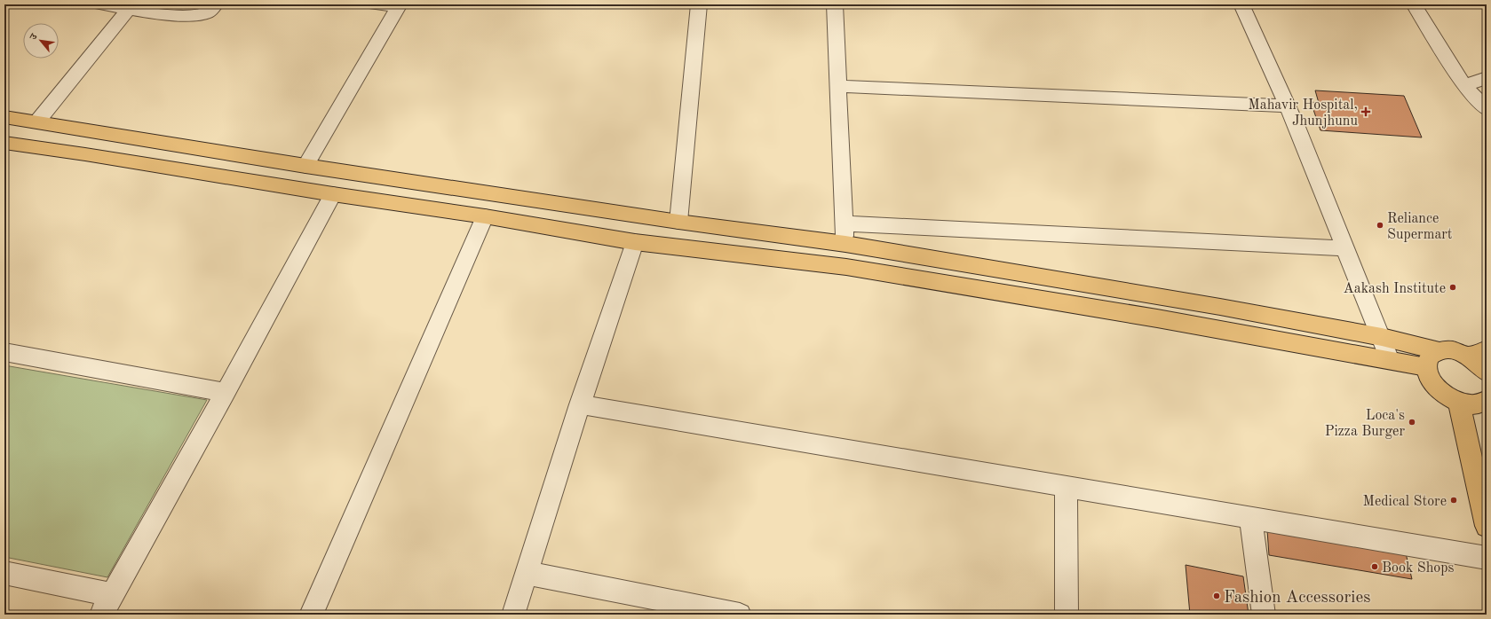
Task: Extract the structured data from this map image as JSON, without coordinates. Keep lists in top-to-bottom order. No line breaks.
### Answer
{"places":{"health":["Mahavir Hospital, Jhunjhunu"],"other":["Reliance Supermart","Aakash Institute","Loca's Pizza Burger","Medical Store","Book Shops","Fashion Accessories"]},"north":"top left"}
